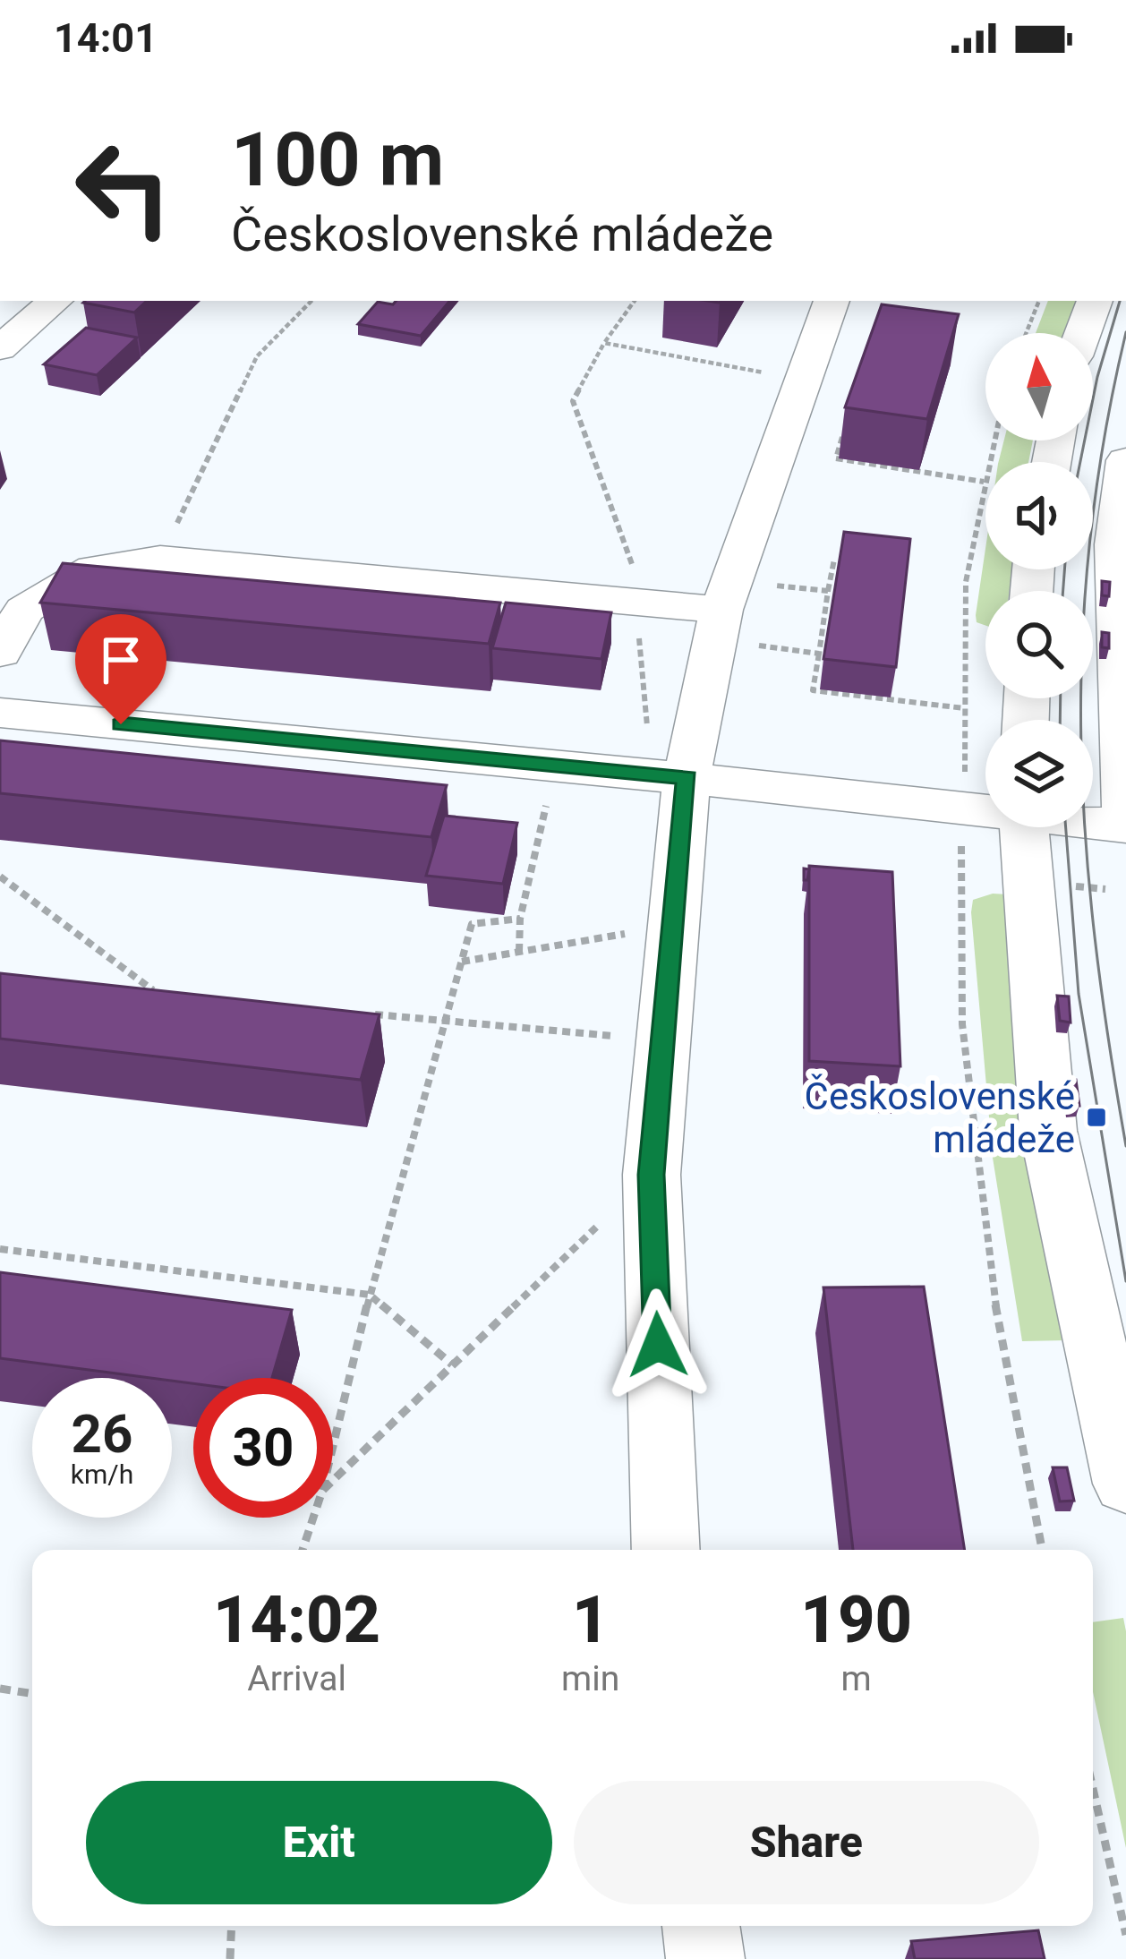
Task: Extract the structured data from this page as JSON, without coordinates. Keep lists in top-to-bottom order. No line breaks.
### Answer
{"places":{"transit":["Československé mládeže"]},"north":"top","page":{"status":"14:01","turn":["100 m","Československé mládeže"],"speed":"26 km/h","limit":"30","eta":["14:02","Arrival","1","min","190","m"],"buttons":["Exit","Share"]}}
